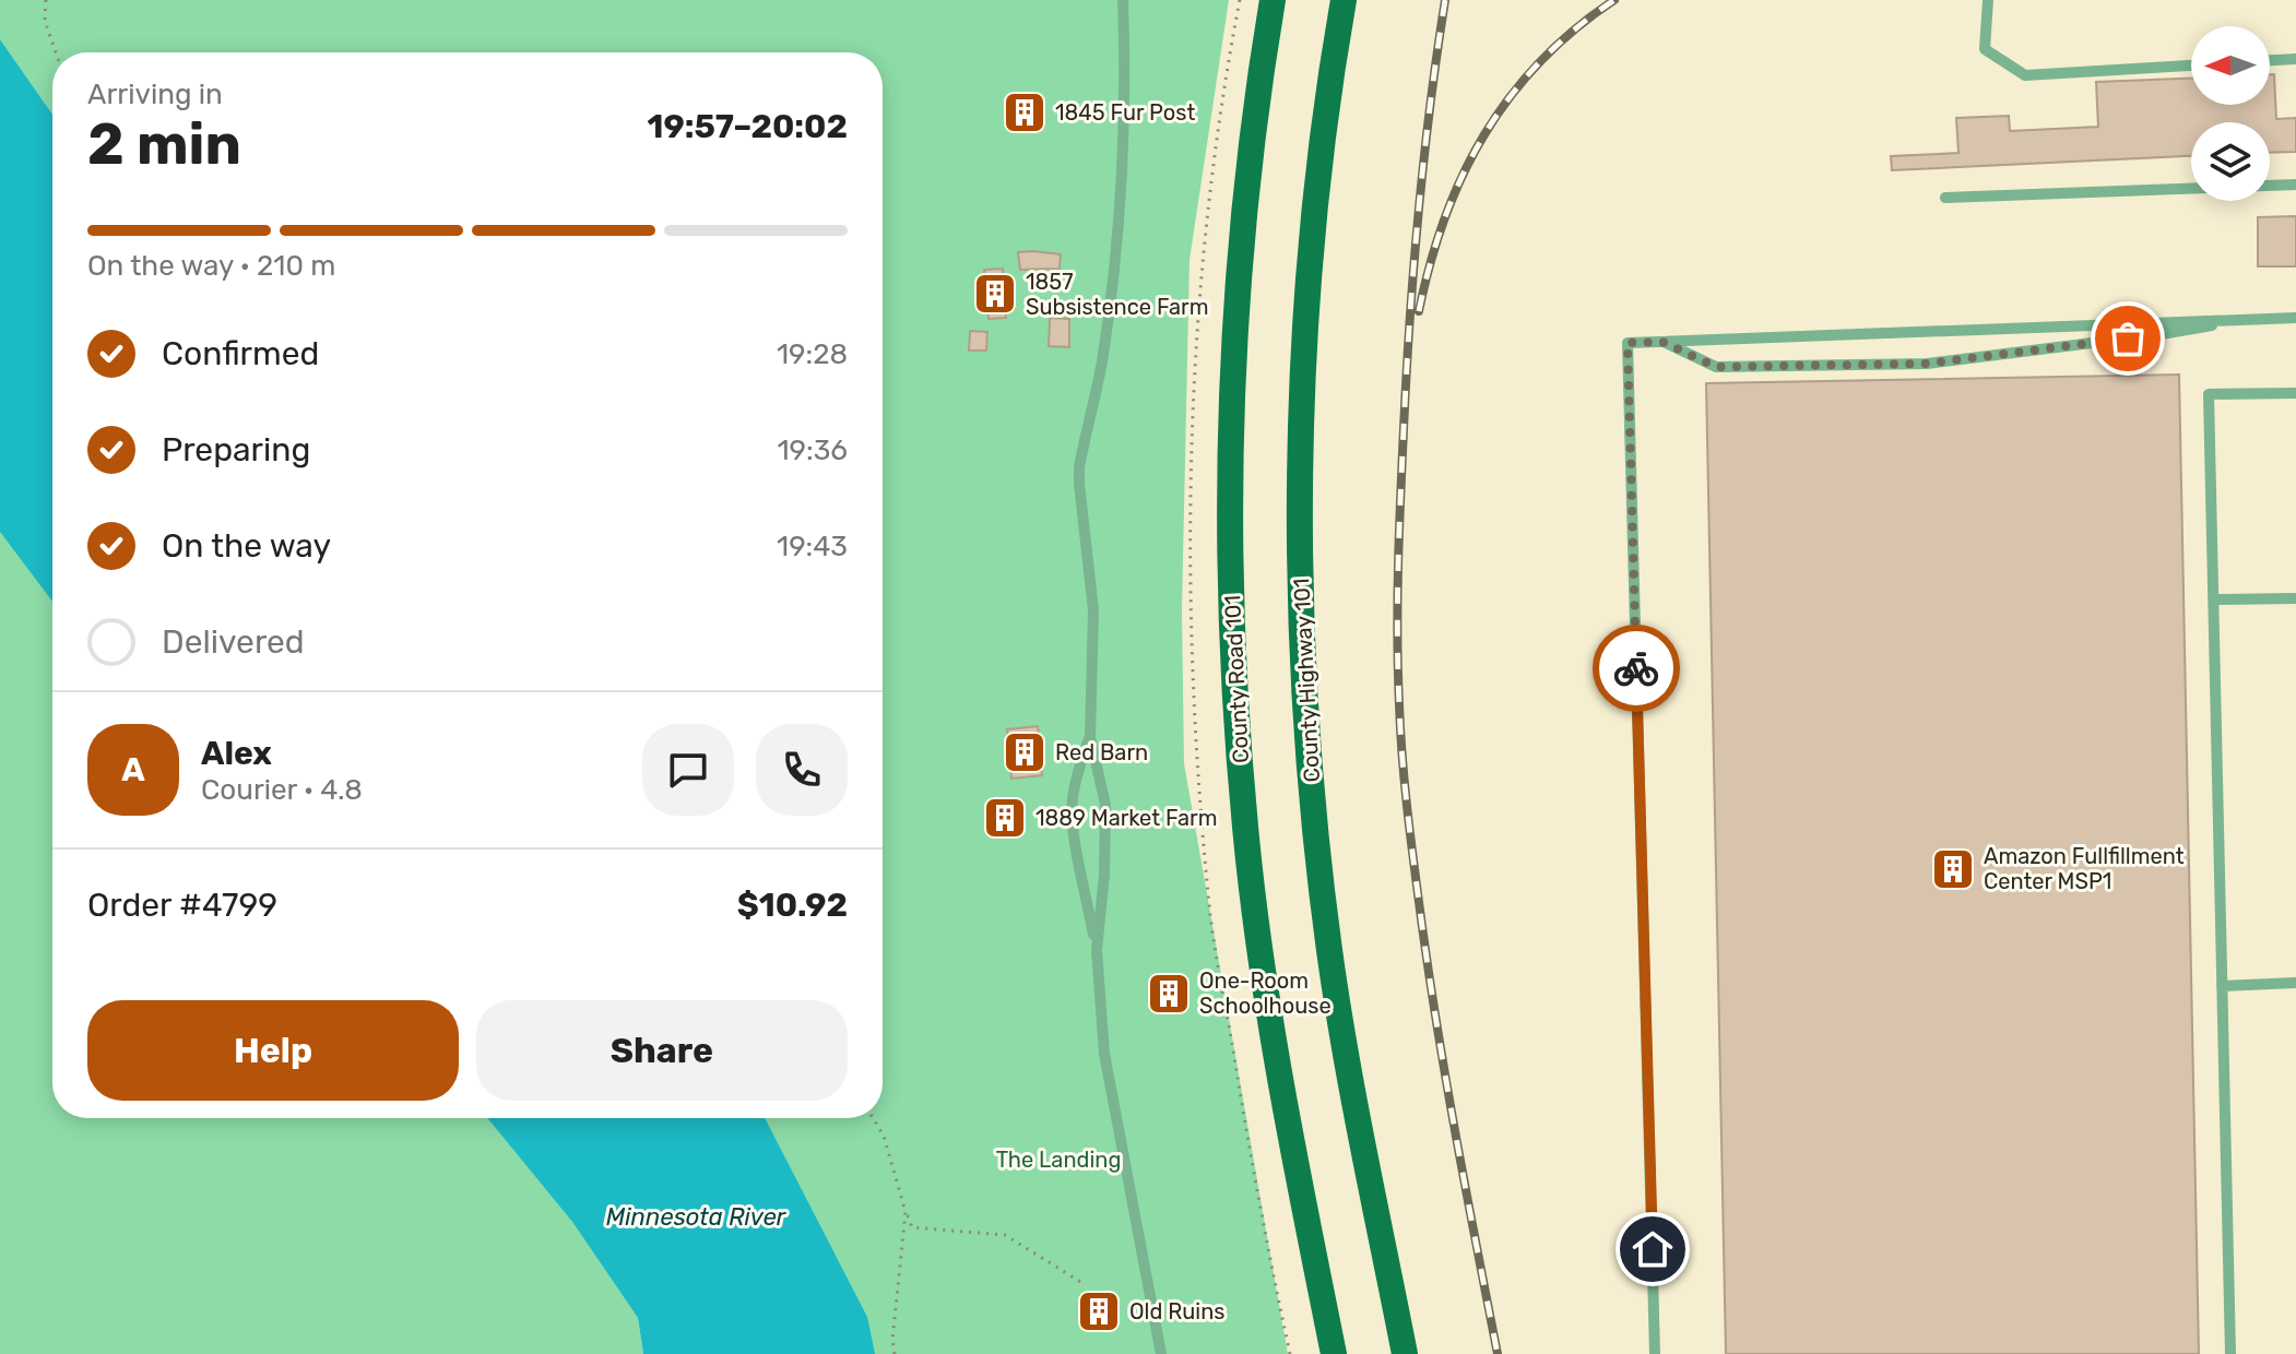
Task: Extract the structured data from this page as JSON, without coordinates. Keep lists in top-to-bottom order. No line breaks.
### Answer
{"streets":{"main road":["County Road 101","County Highway 101"]},"water":["Minnesota River"],"parks":["The Landing"],"places":{"building":["1845 Fur Post","1857 Subsistence Farm","Red Barn","1889 Market Farm","Amazon Fullfillment Center MSP1","One-Room Schoolhouse","Old Ruins"]},"north":"left","page":{"heading":["2 min","Arriving in","19:57–20:02"],"panel":["Alex","Courier · 4.8","Order #4799","$10.92"],"bar":"On the way · 210 m","list":[["Confirmed","19:28"],["Preparing","19:36"],["On the way","19:43"],"Delivered"],"round":"A","buttons":["Help","Share"]}}
